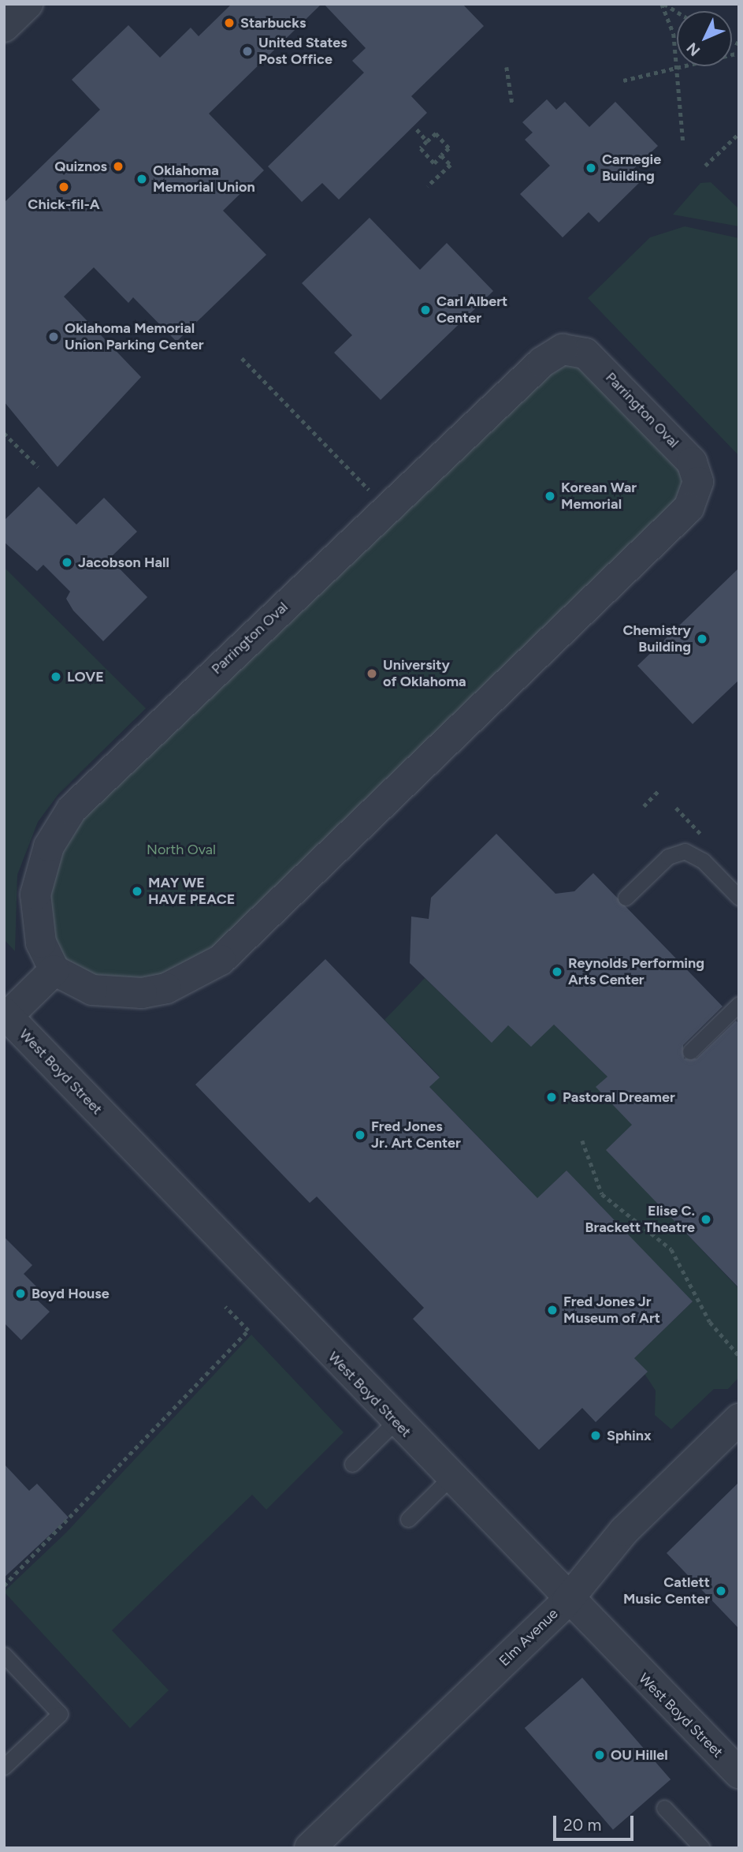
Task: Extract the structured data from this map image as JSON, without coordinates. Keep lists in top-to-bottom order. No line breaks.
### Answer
{"streets":{"street":["Parrington Oval","West Boyd Street","Elm Avenue"]},"crossings":[["West Boyd Street","Elm Avenue"]],"parks":["North Oval"],"places":["Starbucks","United States Post Office","Quiznos","Carnegie Building","Oklahoma Memorial Union","Chick-fil-A","Carl Albert Center","Oklahoma Memorial Union Parking Center","Korean War Memorial","Jacobson Hall","Chemistry Building","University of Oklahoma","LOVE","MAY WE HAVE PEACE","Reynolds Performing Arts Center","Pastoral Dreamer","Fred Jones Jr. Art Center","Elise C. Brackett Theatre","Boyd House","Fred Jones Jr Museum of Art","Sphinx","Catlett Music Center","OU Hillel"],"scale_bar":"20 m","north":"bottom left"}
